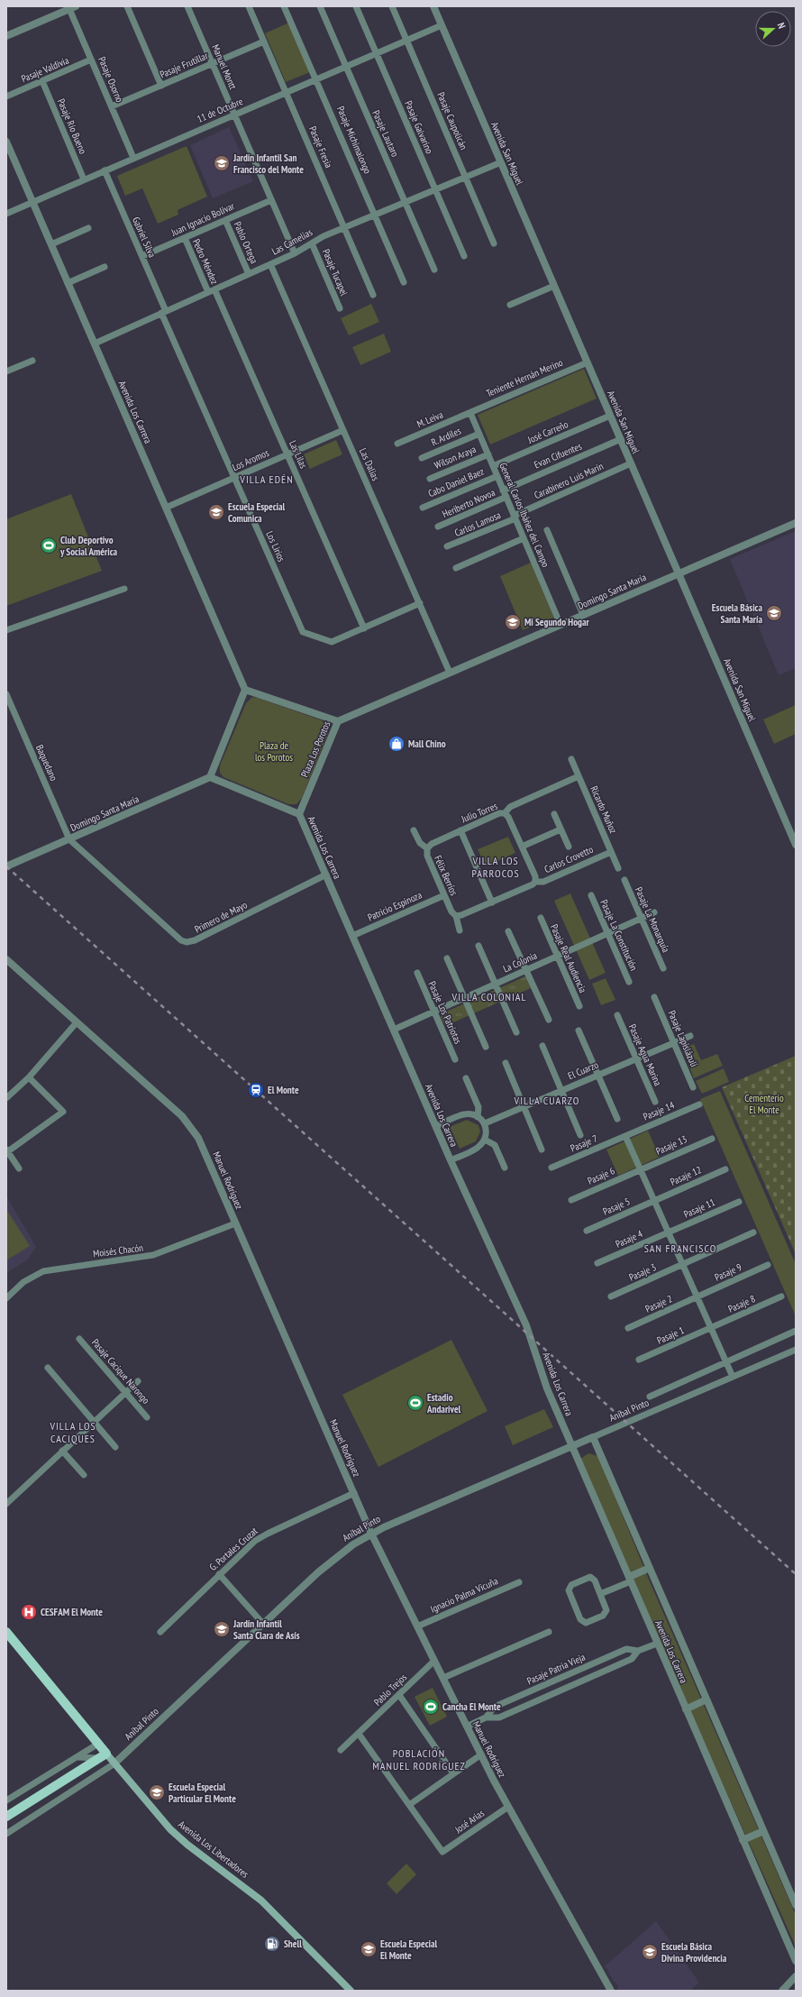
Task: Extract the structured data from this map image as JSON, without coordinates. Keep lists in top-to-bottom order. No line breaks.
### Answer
{"streets":{"main road":["Avenida Los Libertadores"],"street":["Pasaje Frutillar","Manuel Montt","Pasaje Valdivia","Pasaje Osorno","11 de Octubre","Pasaje Caupolicán","Pasaje Río Bueno","Pasaje Galvarino","Pasaje Lautaro","Pasaje Michimalongo","Pasaje Fresia","Avenida San Miguel","Juan Ignacio Bolívar","Gabriel Silva","Las Camelias","Pablo Ortega","Pedro Méndez","Pasaje Tucapel","Teniente Hernán Merino","Avenida Los Carrera","M. Leiva","José Carreño","R. Ardiles","Las Lilas","Evan Cifuentes","Wilson Araya","Los Aromos","Las Dalias","Carabinero Luis Marín","Cabo Daniel Baez","Heriberto Novoa","General Carlos Ibáñez del Campo","Carlos Lamosa","Los Lirios","Domingo Santa María","Plaza Los Porotos","Baquedano","Ricardo Muñoz","Julio Torres","Carlos Crovetto","Félix Berríos","Patricio Espinoza","Primero de Mayo","Pasaje La Monarquía","Pasaje La Constitución","Pasaje Real Audiencia","La Colonia","Pasaje Los Patriotas","Pasaje Lapislázuli","Pasaje Agua Marina","El Cuarzo","Pasaje 14","Pasaje 7","Pasaje 13","Pasaje 6","Pasaje 12","Manuel Rodríguez","Pasaje 5","Pasaje 11","Pasaje 4","Moisés Chacón","Pasaje 3","Pasaje 9","Pasaje 2","Pasaje 8","Pasaje 1","Pasaje Cacique Narongo","Aníbal Pinto","G. Portales Cruzat","Ignacio Palma Vicuña","Pasaje Patria Vieja","Pablo Trejos","José Arias"]},"crossings":[["Pasaje Frutillar","Manuel Montt"],["Pasaje Frutillar","Pasaje Osorno"],["Pasaje Frutillar","Pasaje Fresia"],["Manuel Montt","11 de Octubre"],["Manuel Montt","Juan Ignacio Bolívar"],["Manuel Montt","Las Camelias"],["Pasaje Valdivia","Pasaje Osorno"],["Pasaje Valdivia","Pasaje Río Bueno"],["Pasaje Osorno","11 de Octubre"],["11 de Octubre","Pasaje Caupolicán"],["11 de Octubre","Pasaje Río Bueno"],["11 de Octubre","Pasaje Galvarino"],["11 de Octubre","Pasaje Lautaro"],["11 de Octubre","Pasaje Michimalongo"],["11 de Octubre","Pasaje Fresia"],["11 de Octubre","Avenida San Miguel"],["11 de Octubre","Gabriel Silva"],["11 de Octubre","Avenida Los Carrera"],["Pasaje Caupolicán","Las Camelias"],["Pasaje Galvarino","Las Camelias"],["Pasaje Lautaro","Las Camelias"],["Pasaje Michimalongo","Las Camelias"],["Pasaje Fresia","Las Camelias"],["Avenida San Miguel","Las Camelias"],["Avenida San Miguel","Teniente Hernán Merino"],["Avenida San Miguel","José Carreño"],["Avenida San Miguel","Evan Cifuentes"],["Avenida San Miguel","Carabinero Luis Marín"],["Avenida San Miguel","Domingo Santa María"],["Juan Ignacio Bolívar","Gabriel Silva"],["Juan Ignacio Bolívar","Pablo Ortega"],["Juan Ignacio Bolívar","Pedro Méndez"],["Gabriel Silva","Las Camelias"],["Gabriel Silva","Los Lirios"],["Las Camelias","Pablo Ortega"],["Las Camelias","Pedro Méndez"],["Las Camelias","Pasaje Tucapel"],["Las Camelias","Avenida Los Carrera"],["Las Camelias","Las Lilas"],["Las Camelias","Las Dalias"],["Las Camelias","Los Lirios"],["Pedro Méndez","Las Lilas"],["Teniente Hernán Merino","M. Leiva"],["Teniente Hernán Merino","General Carlos Ibáñez del Campo"],["Avenida Los Carrera","Los Aromos"],["Avenida Los Carrera","Plaza Los Porotos"],["Avenida Los Carrera","Patricio Espinoza"],["Avenida Los Carrera","Primero de Mayo"],["Avenida Los Carrera","La Colonia"],["Avenida Los Carrera","Aníbal Pinto"],["Avenida Los Carrera","Pasaje Patria Vieja"],["M. Leiva","General Carlos Ibáñez del Campo"],["José Carreño","General Carlos Ibáñez del Campo"],["R. Ardiles","General Carlos Ibáñez del Campo"],["Las Lilas","Los Aromos"],["Las Lilas","Los Lirios"],["Evan Cifuentes","General Carlos Ibáñez del Campo"],["Wilson Araya","General Carlos Ibáñez del Campo"],["Los Aromos","Las Dalias"],["Los Aromos","Los Lirios"],["Las Dalias","Los Lirios"],["Las Dalias","Domingo Santa María"],["Carabinero Luis Marín","General Carlos Ibáñez del Campo"],["Carabinero Luis Marín","Carlos Lamosa"],["Cabo Daniel Baez","General Carlos Ibáñez del Campo"],["Heriberto Novoa","General Carlos Ibáñez del Campo"],["General Carlos Ibáñez del Campo","Carlos Lamosa"],["General Carlos Ibáñez del Campo","Domingo Santa María"],["Domingo Santa María","Plaza Los Porotos"],["Domingo Santa María","Baquedano"],["Domingo Santa María","Primero de Mayo"],["Baquedano","Primero de Mayo"],["Ricardo Muñoz","Julio Torres"],["Ricardo Muñoz","Carlos Crovetto"],["Julio Torres","Félix Berríos"],["Carlos Crovetto","Félix Berríos"],["Félix Berríos","Patricio Espinoza"],["Pasaje La Monarquía","La Colonia"],["Pasaje La Constitución","La Colonia"],["Pasaje Real Audiencia","La Colonia"],["La Colonia","Pasaje Los Patriotas"],["Pasaje Lapislázuli","El Cuarzo"],["Pasaje Agua Marina","El Cuarzo"],["Pasaje 14","Pasaje 7"],["Pasaje 13","Pasaje 6"],["Pasaje 12","Pasaje 5"],["Manuel Rodríguez","Moisés Chacón"],["Manuel Rodríguez","Aníbal Pinto"],["Manuel Rodríguez","G. Portales Cruzat"],["Manuel Rodríguez","Ignacio Palma Vicuña"],["Manuel Rodríguez","Pasaje Patria Vieja"],["Manuel Rodríguez","Pablo Trejos"],["Manuel Rodríguez","José Arias"],["Pasaje 11","Pasaje 4"],["Pasaje 9","Pasaje 2"],["Pasaje 8","Pasaje 1"],["Aníbal Pinto","Avenida Los Libertadores"]],"districts":["VILLA EDÉN","VILLA LOS PÁRROCOS","VILLA COLONIAL","VILLA CUARZO","SAN FRANCISCO","VILLA LOS CACIQUES","POBLACIÓN MANUEL RODRÍGUEZ"],"parks":["Plaza de los Porotos","Cementerio El Monte"],"places":{"school or university":["Jardín Infantil San Francisco del Monte","Escuela Especial Comunica","Escuela Básica Santa María","Mi Segundo Hogar","Jardín Infantil Santa Clara de Asís","Escuela Especial Particular El Monte","Escuela Especial El Monte","Escuela Básica Divina Providencia"],"sports":["Club Deportivo y Social América","Estadio Andarivel","Cancha El Monte"],"shop":["Mall Chino"],"station":["El Monte"],"hospital":["CESFAM El Monte"],"fuel station":["Shell"]},"north":"right"}
